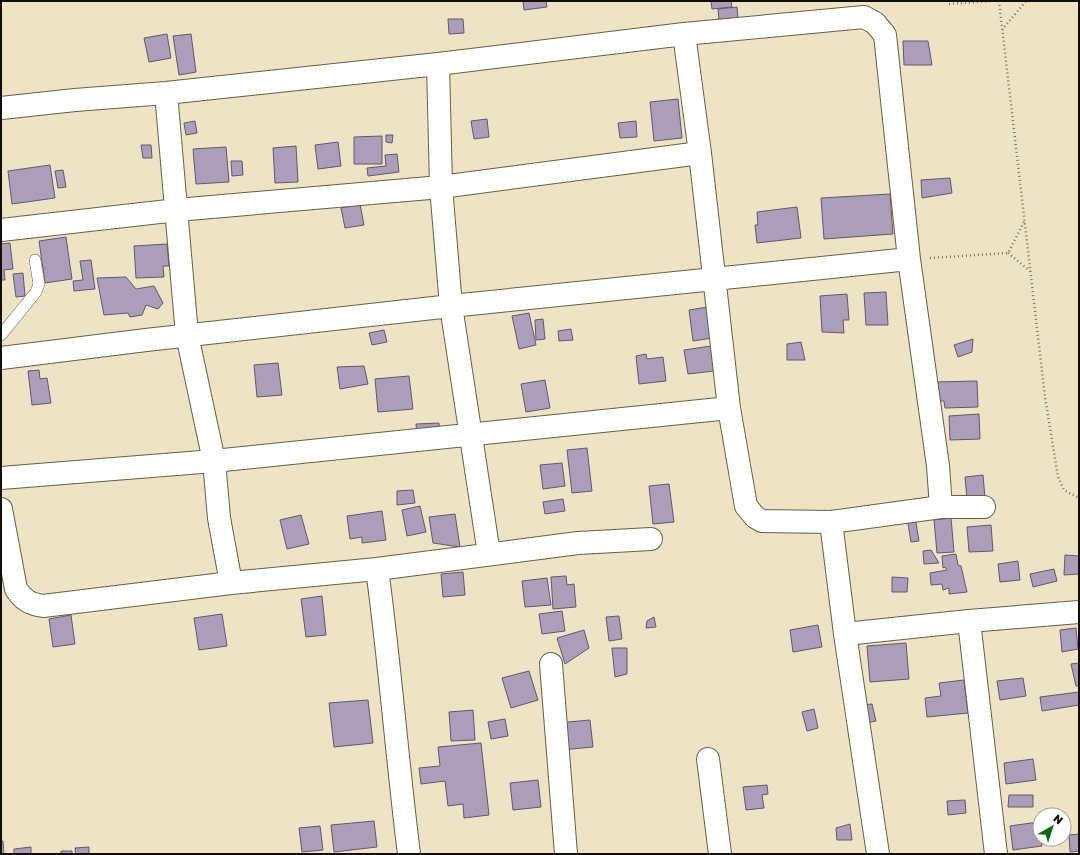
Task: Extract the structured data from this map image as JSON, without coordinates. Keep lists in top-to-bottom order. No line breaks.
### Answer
{"north":"top right"}
